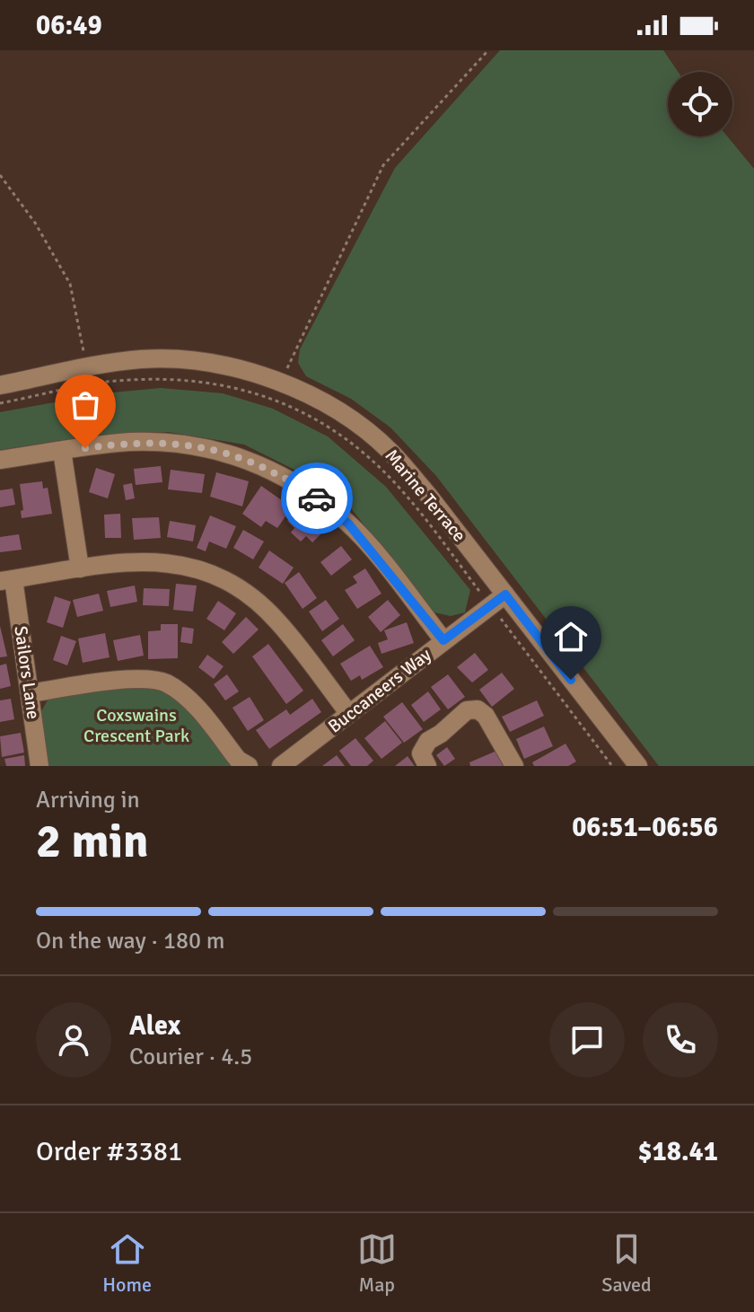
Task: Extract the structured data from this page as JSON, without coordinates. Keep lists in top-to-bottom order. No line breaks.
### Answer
{"streets":{"street":["Marine Terrace","Sailors Lane","Buccaneers Way"]},"crossings":[["Marine Terrace","Buccaneers Way"]],"parks":["Coxswains Crescent Park"],"page":{"status":"06:49","heading":["2 min","Arriving in","06:51–06:56"],"panel":["Alex","Courier · 4.5","Order #3381","$18.41"],"bar":"On the way · 180 m","tabs":["Home","Map","Saved"]}}
